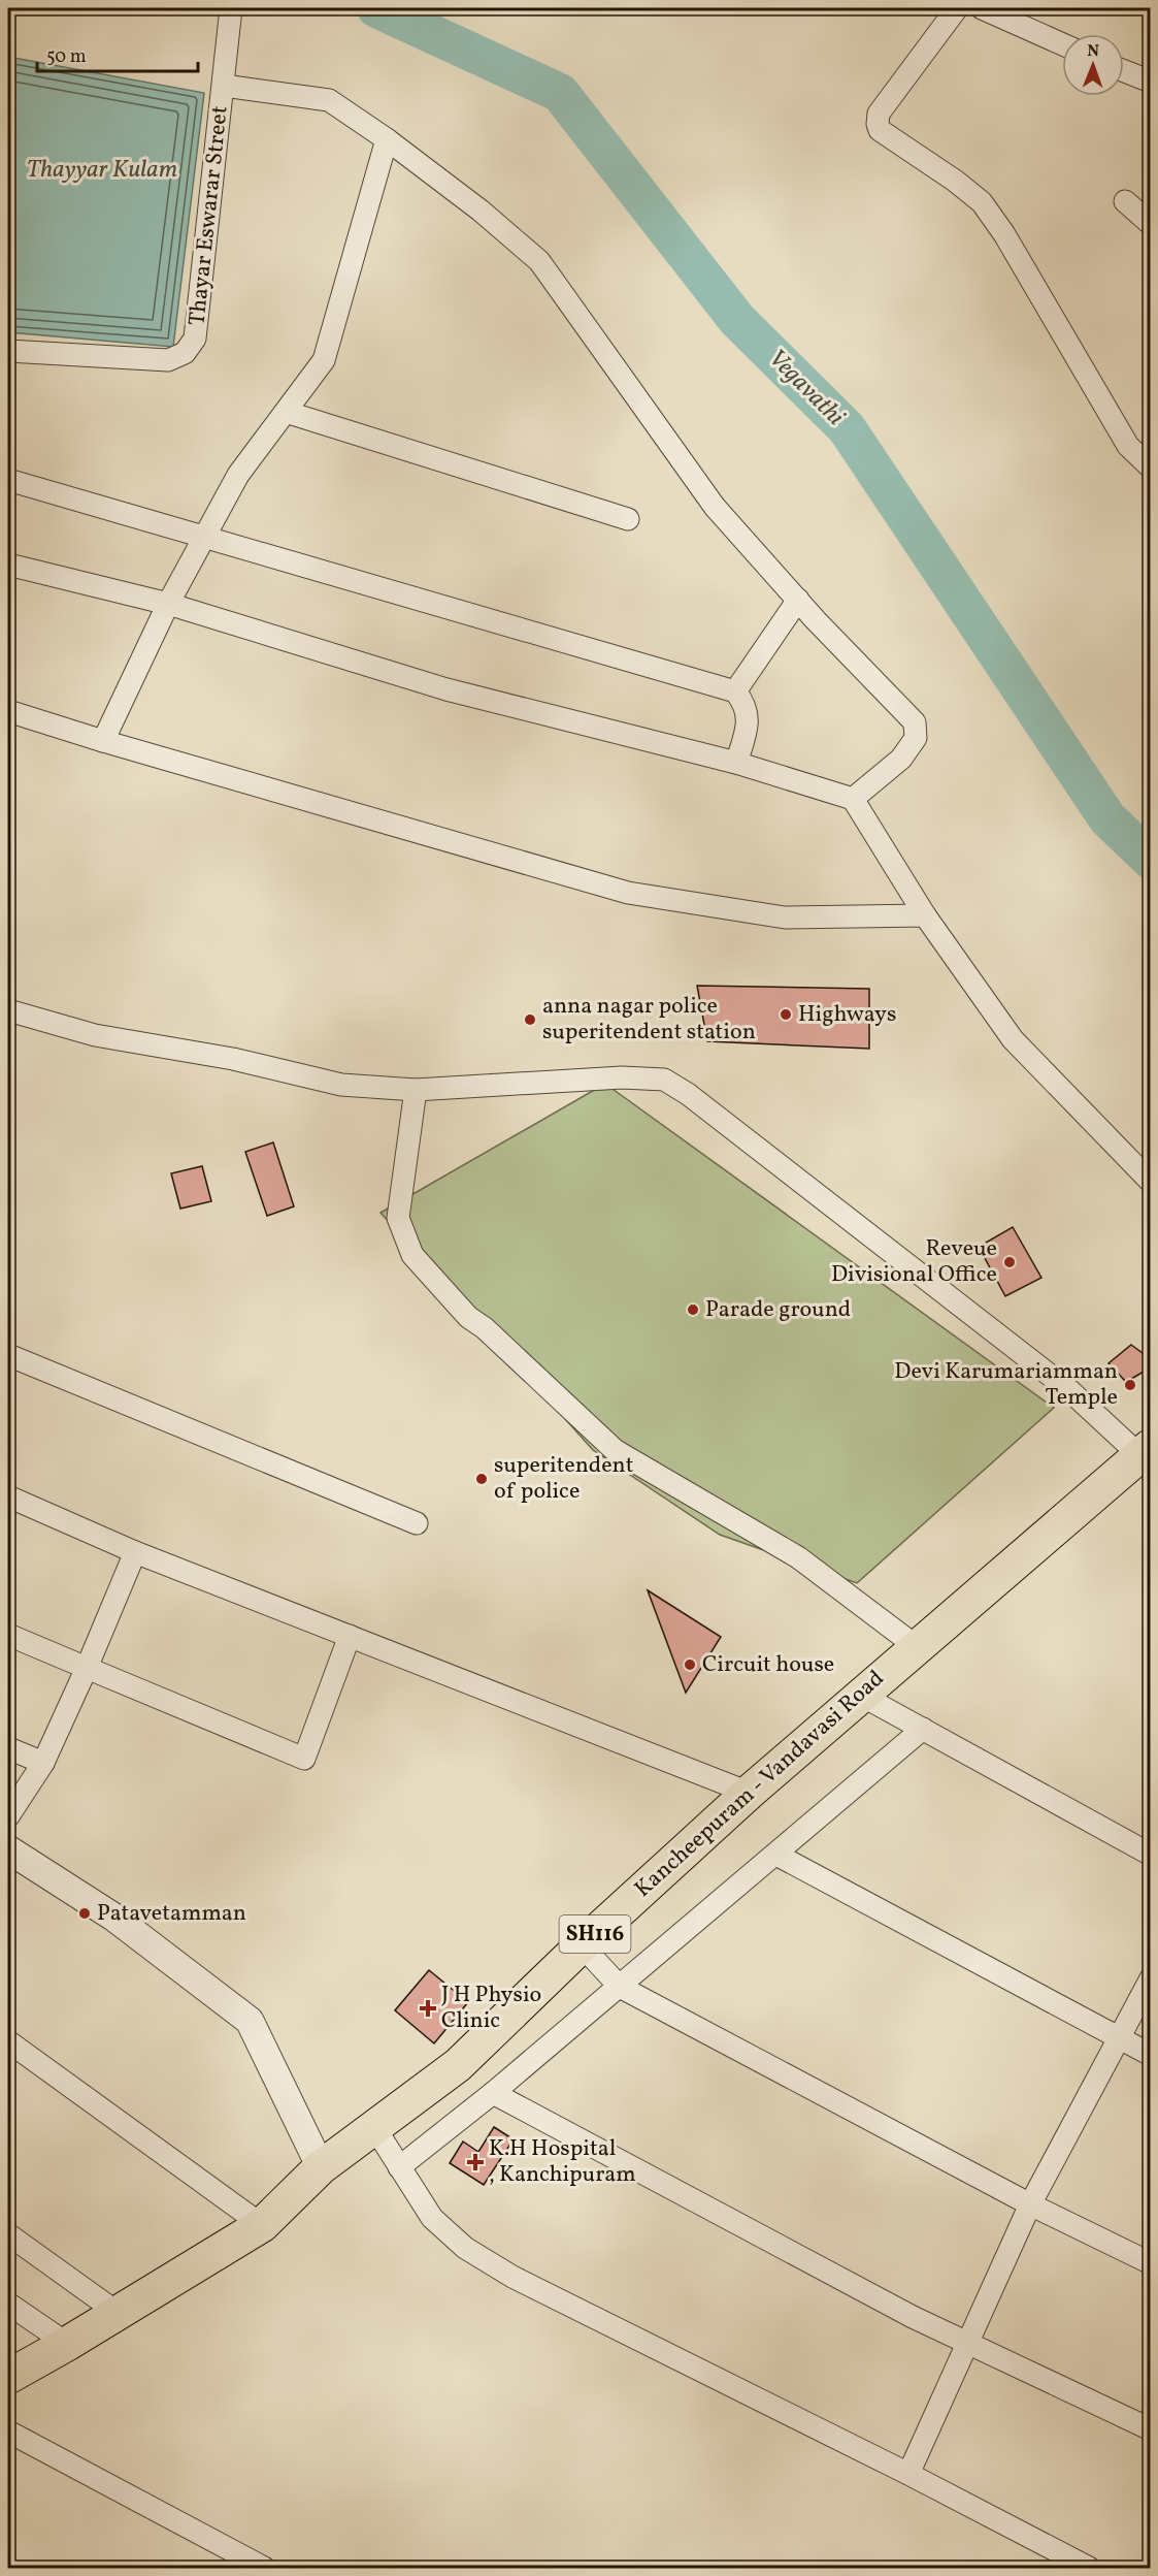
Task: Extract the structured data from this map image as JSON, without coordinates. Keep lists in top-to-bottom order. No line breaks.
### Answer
{"streets":{"main road":["Kancheepuram - Vandavasi Road","SH116"],"street":["Thayar Eswarar Street"]},"water":["Thayyar Kulam","Vegavathi"],"places":{"other":["Highways","anna nagar police superitendent station","Reveue Divisional Office","Parade ground","Devi Karumariamman Temple","superitendent of police","Circuit house","Patavetamman"],"health":["J H Physio Clinic","K.H Hospital , Kanchipuram"]},"scale_bar":"50 m","north":"top"}
